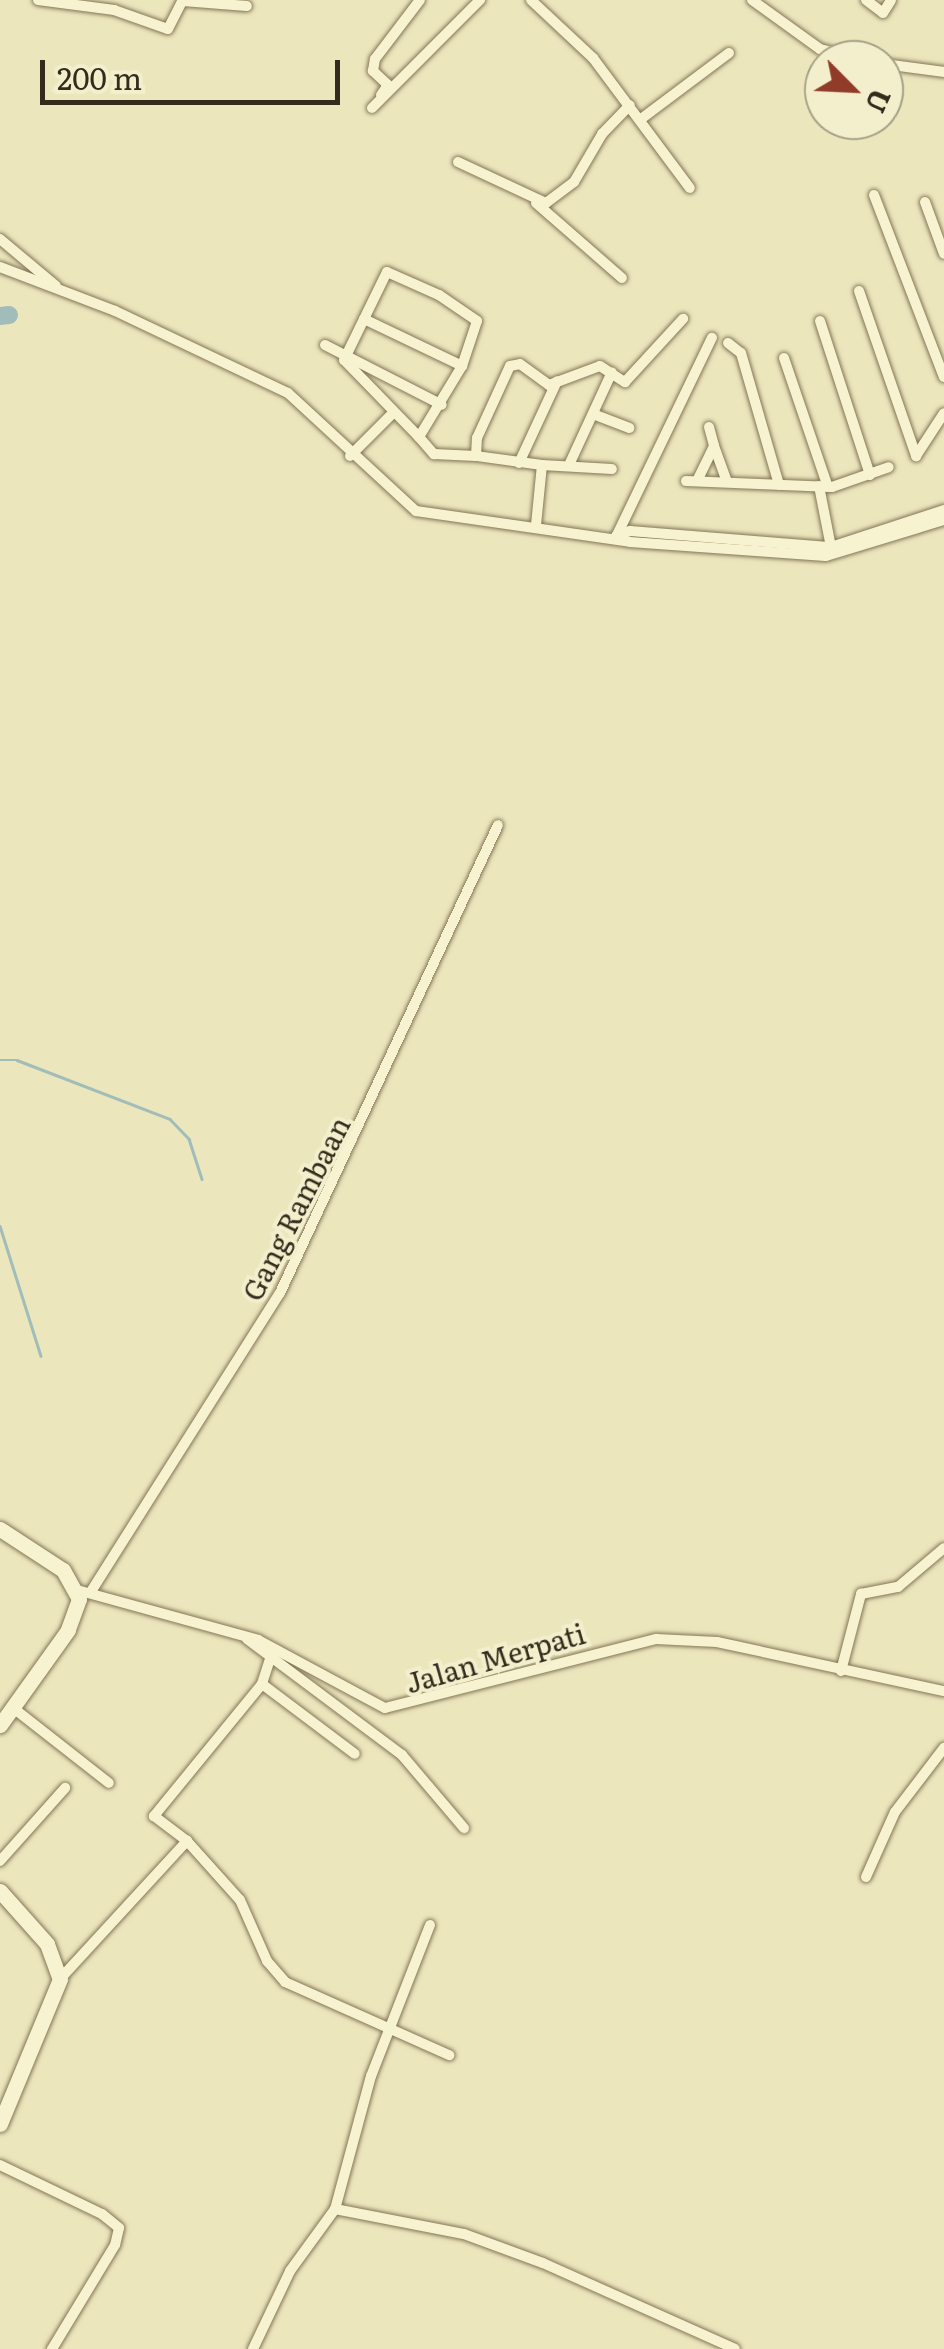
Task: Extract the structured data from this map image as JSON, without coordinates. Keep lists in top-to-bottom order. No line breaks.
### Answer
{"streets":{"street":["Gang Rambaan","Jalan Merpati"]},"crossings":[["Gang Rambaan","Jalan Merpati"]],"scale_bar":"200 m","north":"bottom right"}
